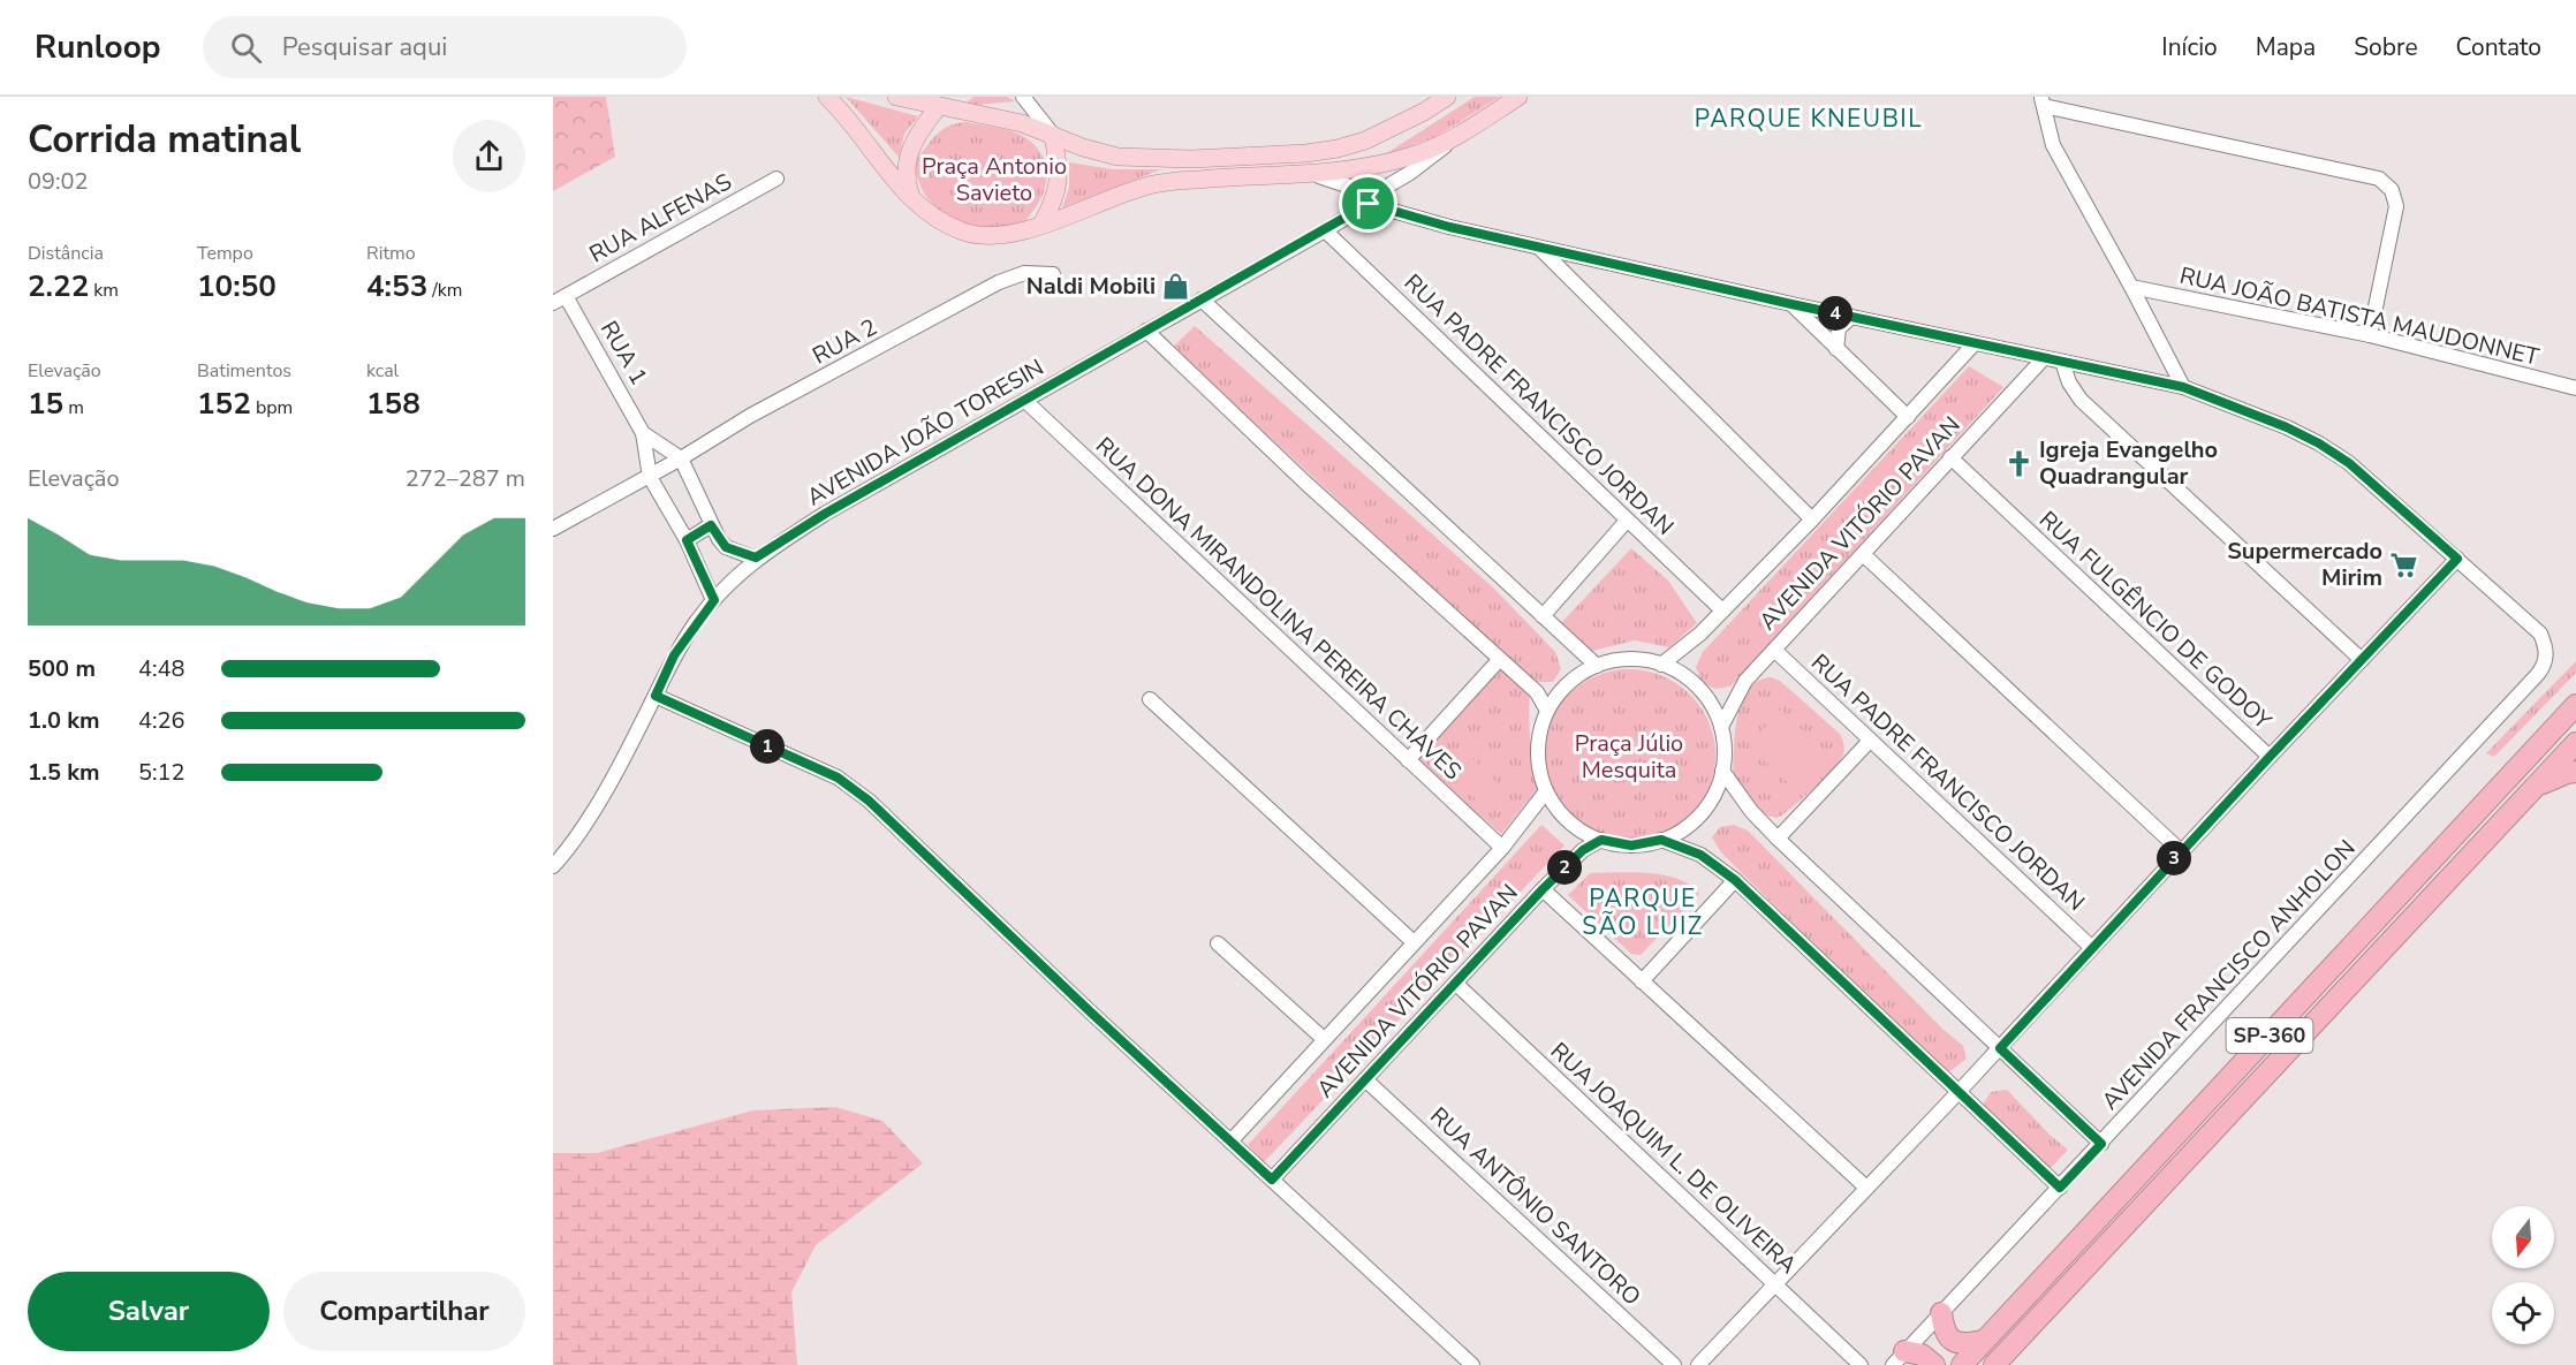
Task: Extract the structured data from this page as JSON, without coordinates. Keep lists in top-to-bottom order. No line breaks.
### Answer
{"streets":{"highway":["SP-360"],"street":["RUA ALFENAS","RUA JOÃO BATISTA MAUDONNET","RUA 2","RUA 1","RUA PADRE FRANCISCO JORDAN","AVENIDA JOÃO TORESIN","AVENIDA VITÓRIO PAVAN","RUA DONA MIRANDOLINA PEREIRA CHAVES","RUA FULGÊNCIO DE GODOY","AVENIDA FRANCISCO ANHOLON","RUA JOAQUIM L. DE OLIVEIRA","RUA ANTÔNIO SANTORO"]},"crossings":[["RUA ALFENAS","RUA 1"],["RUA 2","RUA 1"],["RUA PADRE FRANCISCO JORDAN","AVENIDA JOÃO TORESIN"],["RUA PADRE FRANCISCO JORDAN","AVENIDA VITÓRIO PAVAN"],["AVENIDA JOÃO TORESIN","RUA DONA MIRANDOLINA PEREIRA CHAVES"],["AVENIDA VITÓRIO PAVAN","RUA DONA MIRANDOLINA PEREIRA CHAVES"],["AVENIDA VITÓRIO PAVAN","RUA FULGÊNCIO DE GODOY"],["AVENIDA VITÓRIO PAVAN","RUA JOAQUIM L. DE OLIVEIRA"],["AVENIDA VITÓRIO PAVAN","RUA ANTÔNIO SANTORO"]],"districts":["PARQUE KNEUBIL","PARQUE SÃO LUIZ"],"parks":["Praça Antonio Savieto","Praça Júlio Mesquita"],"places":{"shop":["Naldi Mobili"],"church":["Igreja Evangelho Quadrangular"],"supermarket":["Supermercado Mirim"]},"north":"bottom","page":{"header":"Runloop","search":"Pesquisar aqui","nav":["Início","Mapa","Sobre","Contato"],"heading":["Corrida matinal","09:02"],"stats":[["Distância","2.22 km"],["Tempo","10:50"],["Ritmo","4:53 /km"],["Elevação","15 m"],["Batimentos","152 bpm"],["kcal","158"]],"pins":["4","1","3","2"],"chart":["Elevação","272–287 m"],"list":[{"name":"500 m","note":"4:48"},{"name":"1.0 km","note":"4:26"},{"name":"1.5 km","note":"5:12"}],"buttons":["Salvar","Compartilhar"]}}
